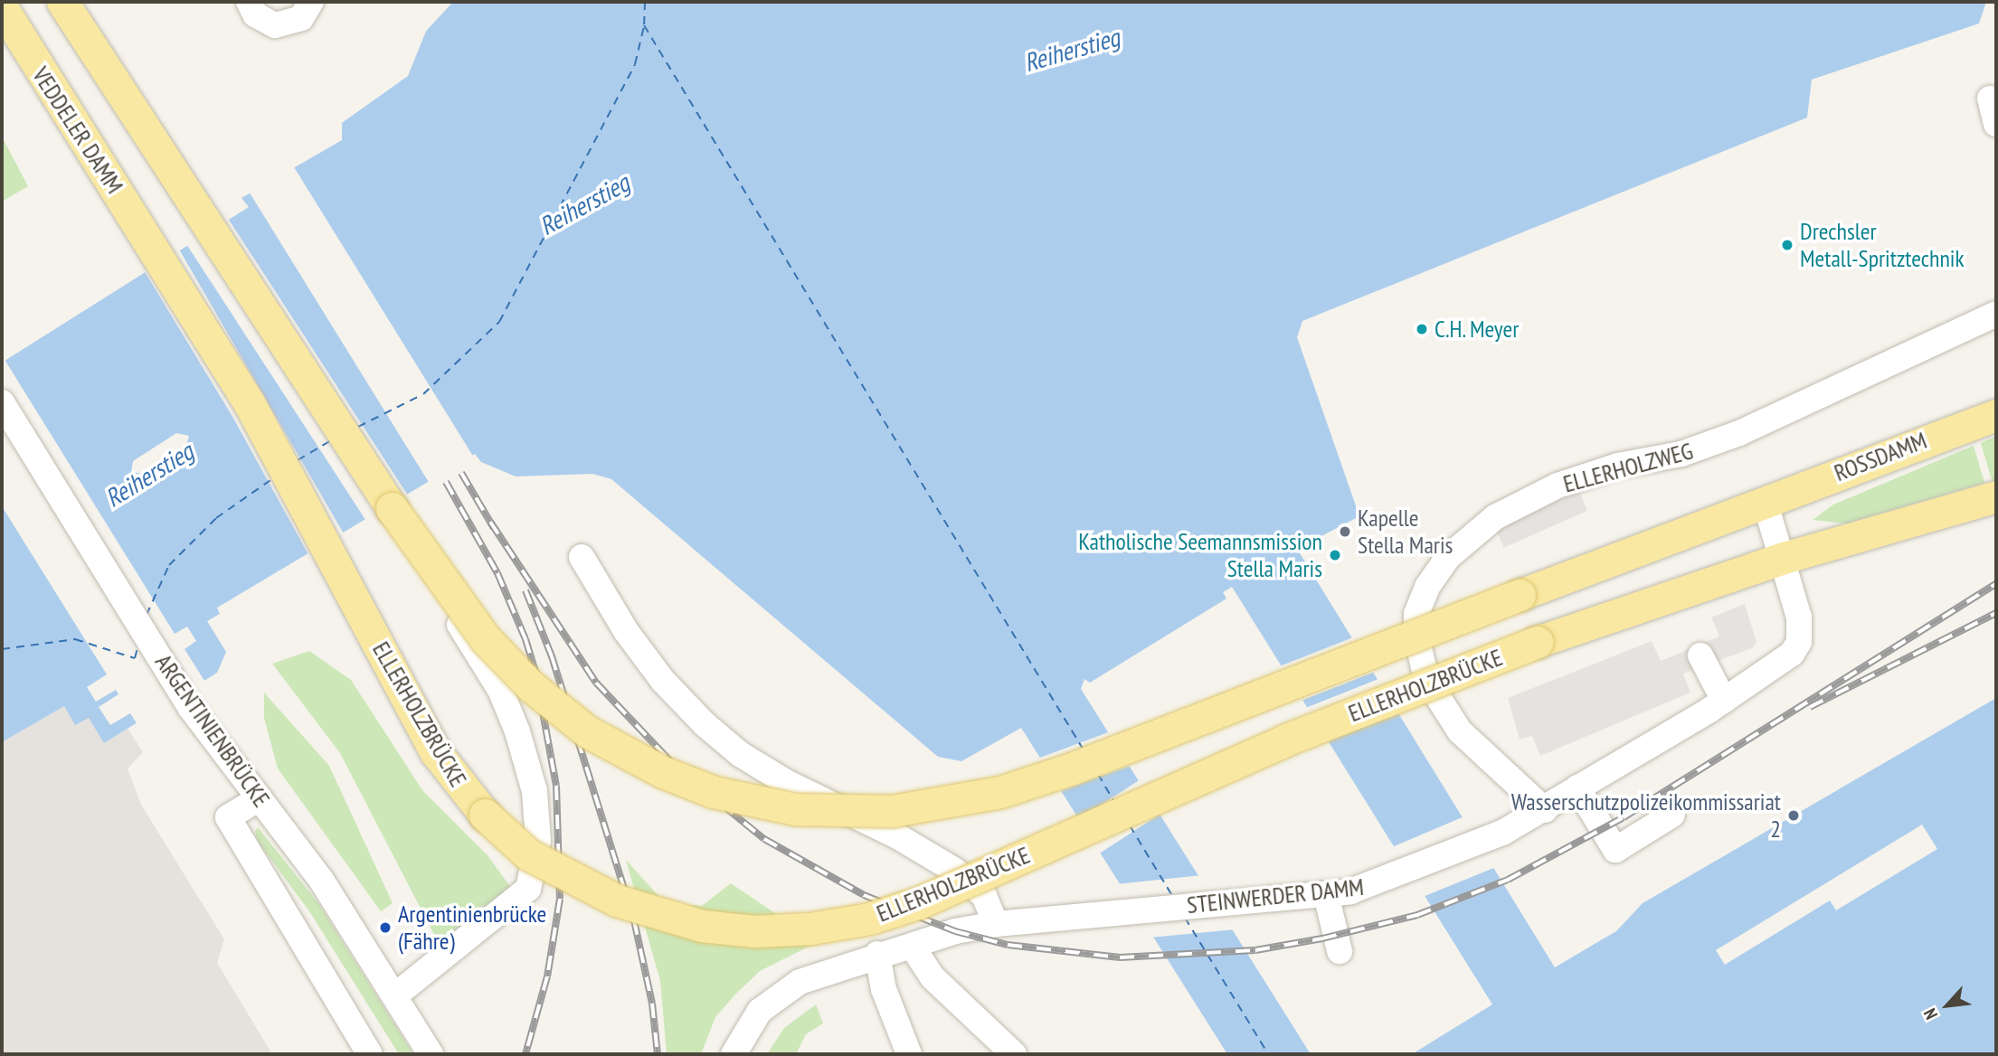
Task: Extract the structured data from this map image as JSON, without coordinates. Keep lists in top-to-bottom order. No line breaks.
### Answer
{"streets":{"main road":["VEDDELER DAMM","ROSSDAMM","ELLERHOLZBRÜCKE"],"street":["ELLERHOLZWEG","ARGENTINIENBRÜCKE","STEINWERDER DAMM"]},"crossings":[["VEDDELER DAMM","ELLERHOLZBRÜCKE"],["ROSSDAMM","STEINWERDER DAMM"],["ELLERHOLZWEG","STEINWERDER DAMM"],["ELLERHOLZBRÜCKE","STEINWERDER DAMM"]],"water":["Reiherstieg"],"places":["Drechsler Metall-Spritztechnik","C.H. Meyer","Kapelle Stella Maris","Katholische Seemannsmission Stella Maris","Wasserschutzpolizeikommissariat 2","Argentinienbrücke (Fähre)"],"north":"bottom left"}
